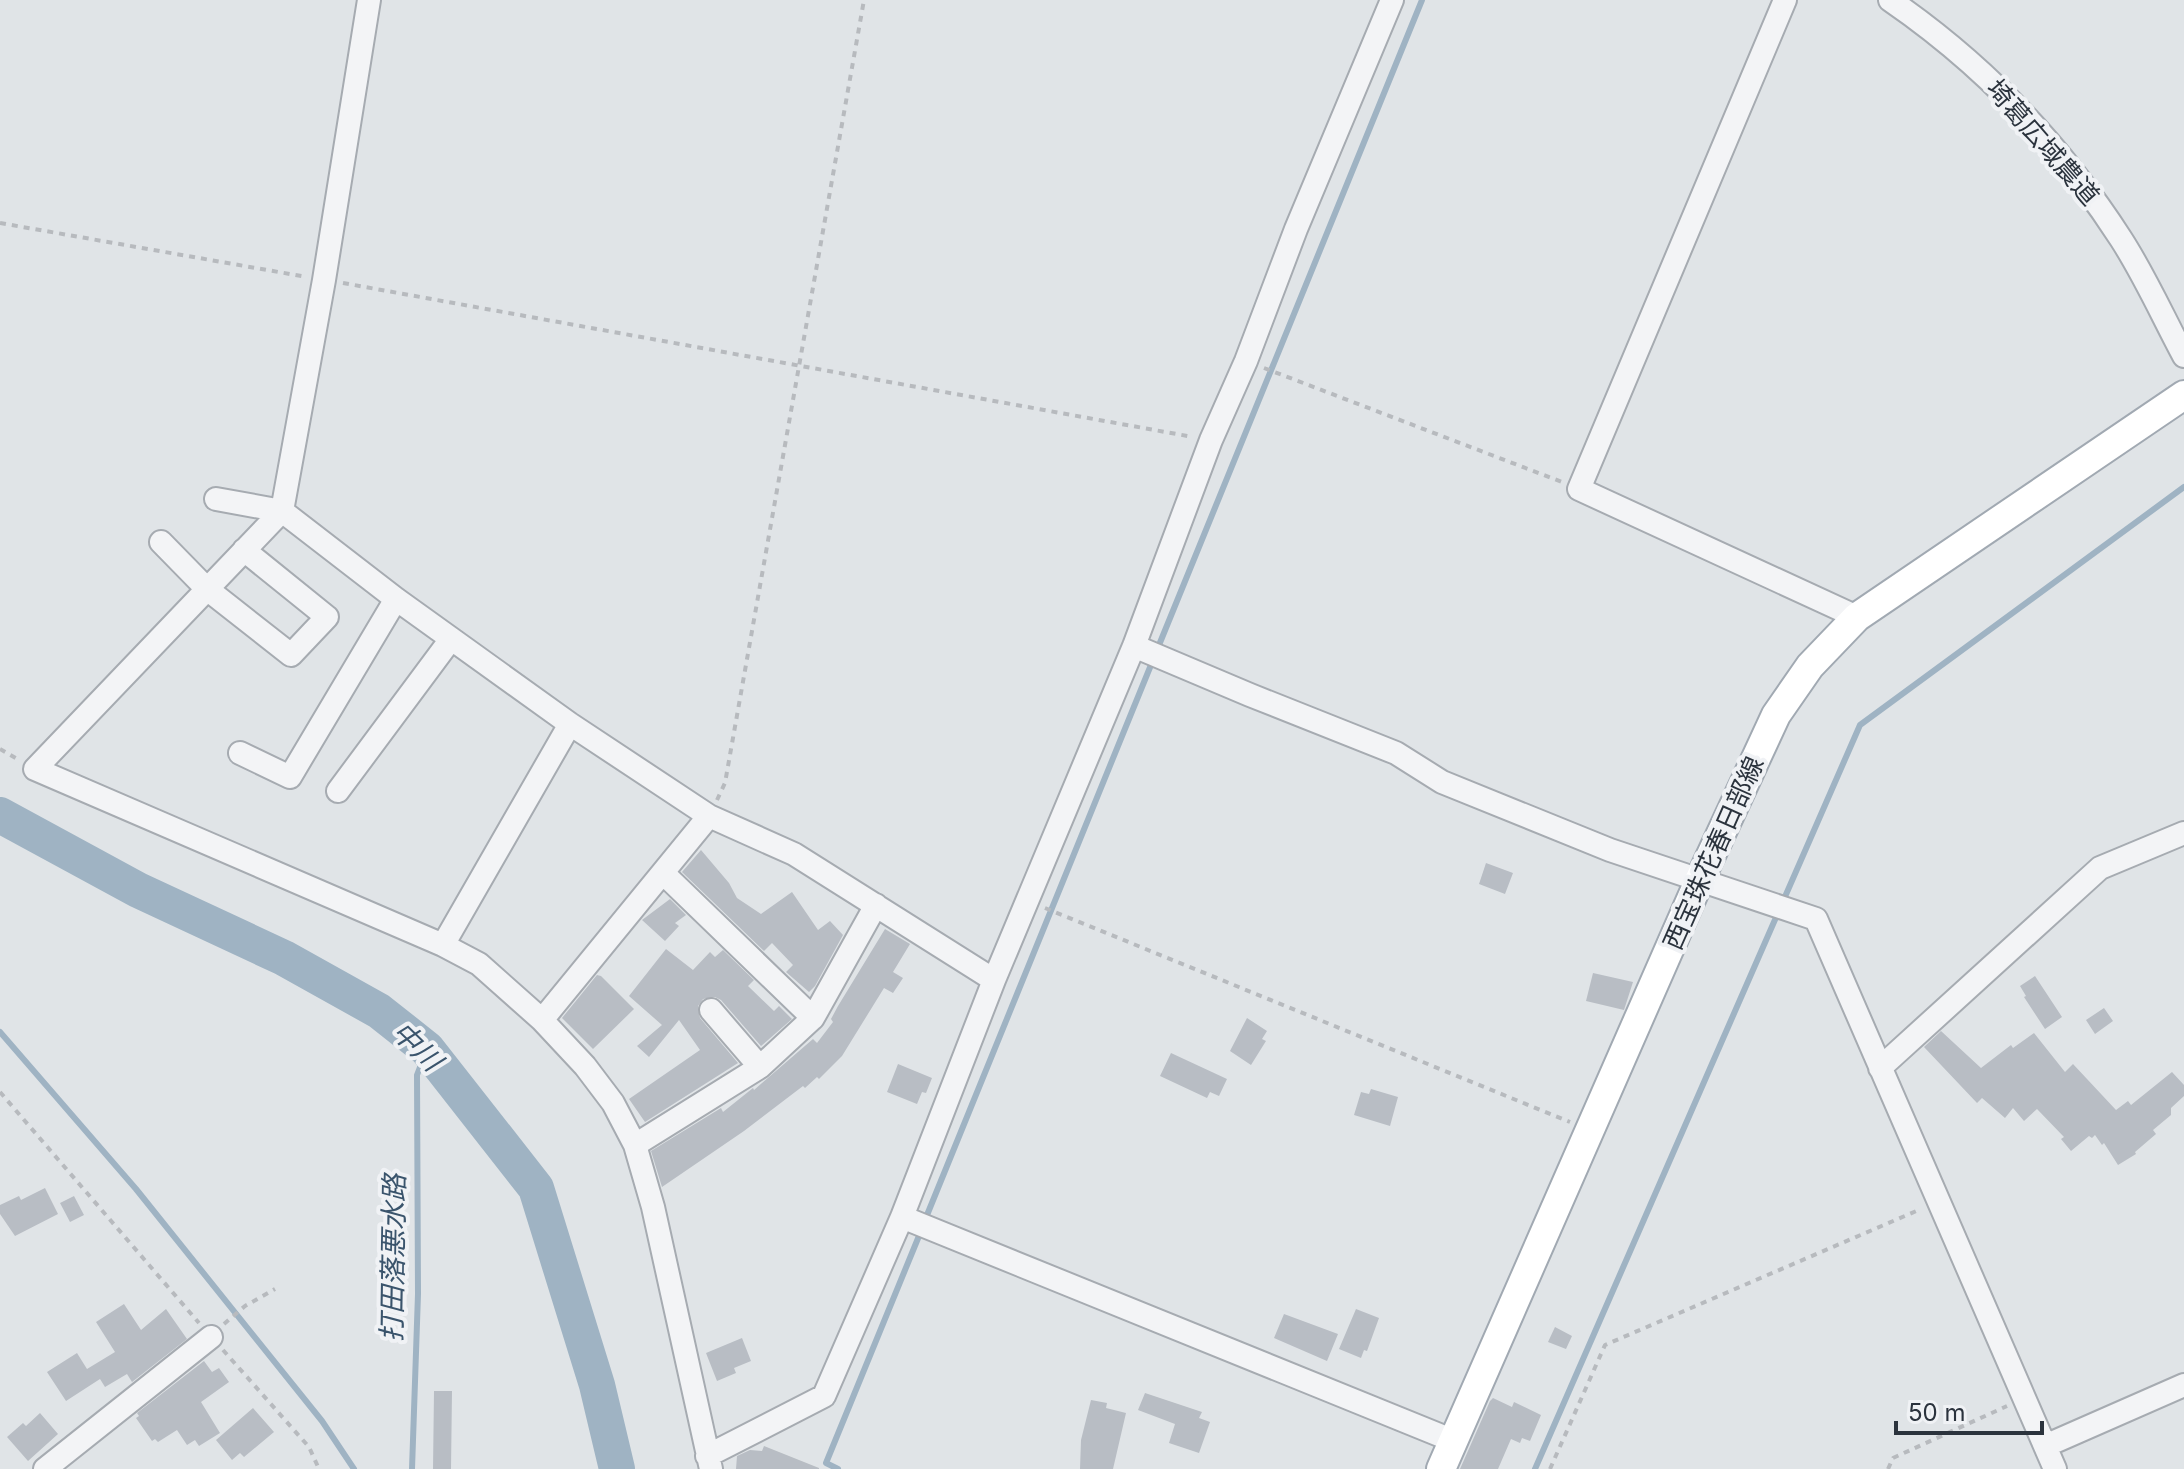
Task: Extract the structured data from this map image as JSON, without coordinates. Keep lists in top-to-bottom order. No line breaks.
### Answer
{"streets":{"main road":["西宝珠花春日部線"],"street":["埼葛広域農道"]},"water":["中川","打田落悪水路"],"scale_bar":"50 m"}
